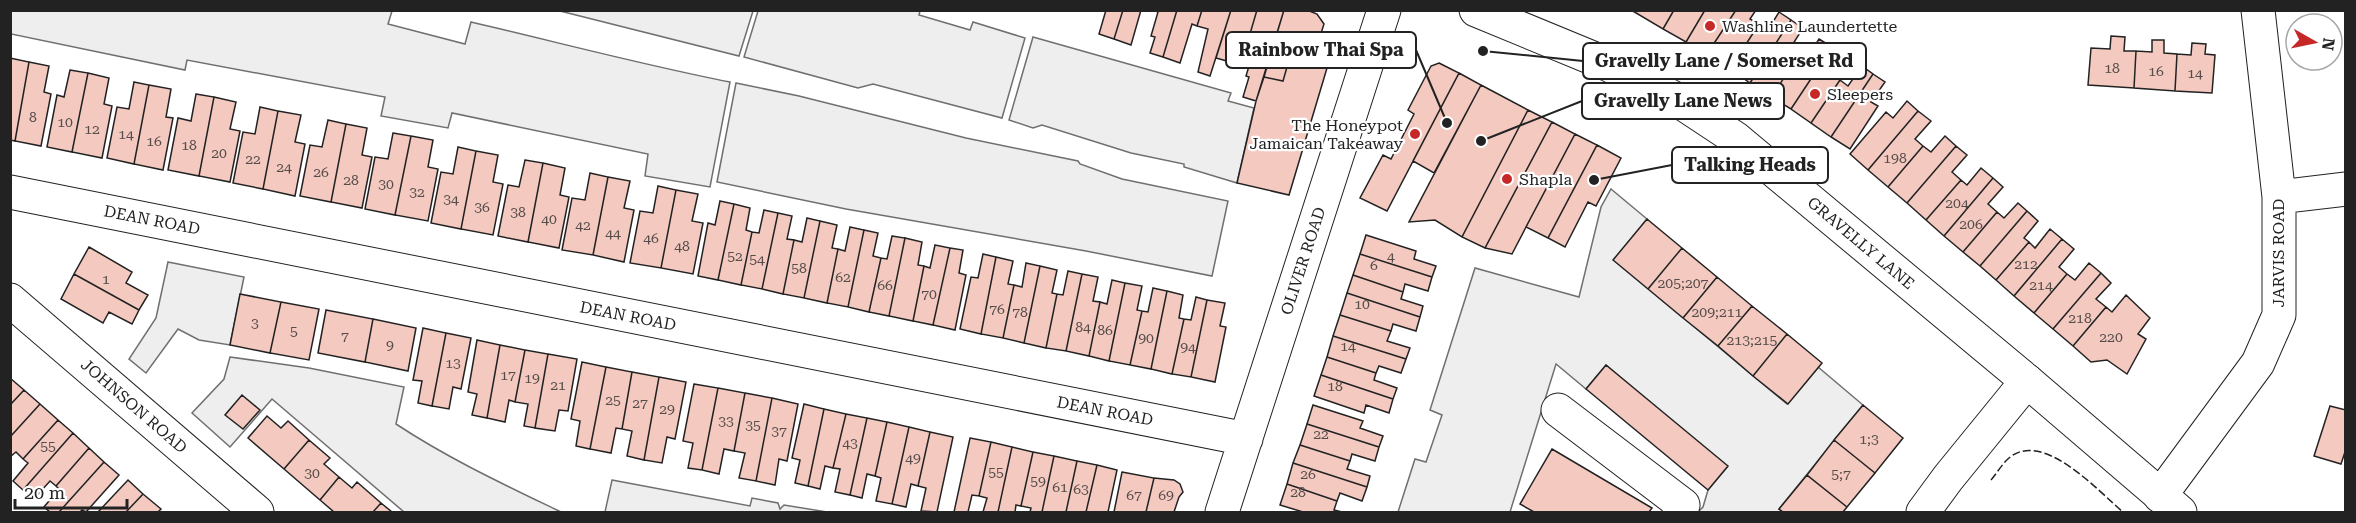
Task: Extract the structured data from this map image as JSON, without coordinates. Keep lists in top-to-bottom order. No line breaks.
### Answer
{"streets":{"street":["DEAN ROAD","GRAVELLY LANE","JARVIS ROAD","OLIVER ROAD","JOHNSON ROAD"]},"crossings":[["DEAN ROAD","OLIVER ROAD"],["GRAVELLY LANE","JARVIS ROAD"]],"places":["Washline Laundertette","Gravelly Lane / Somerset Rd","Sleepers","Rainbow Thai Spa","The Honeypot Jamaican Takeaway","Gravelly Lane News","Shapla","Talking Heads"],"house_numbers":["18","16","14","8","10","12","14","16","18","20","198","22","24","26","28","30","32","34","204","36","38","40","206","42","44","46","48","52","4","54","212","6","58","62","1","205;207","66","214","70","10","76","78","209;211","218","3","84","86","5","7","220","90","213;215","9","14","94","13","17","19","21","18","25","27","29","33","35","37","22","1;3","43","55","49","55","30","26","5;7","59","61","63","28","67","69"],"scale_bar":"20 m","north":"right"}
